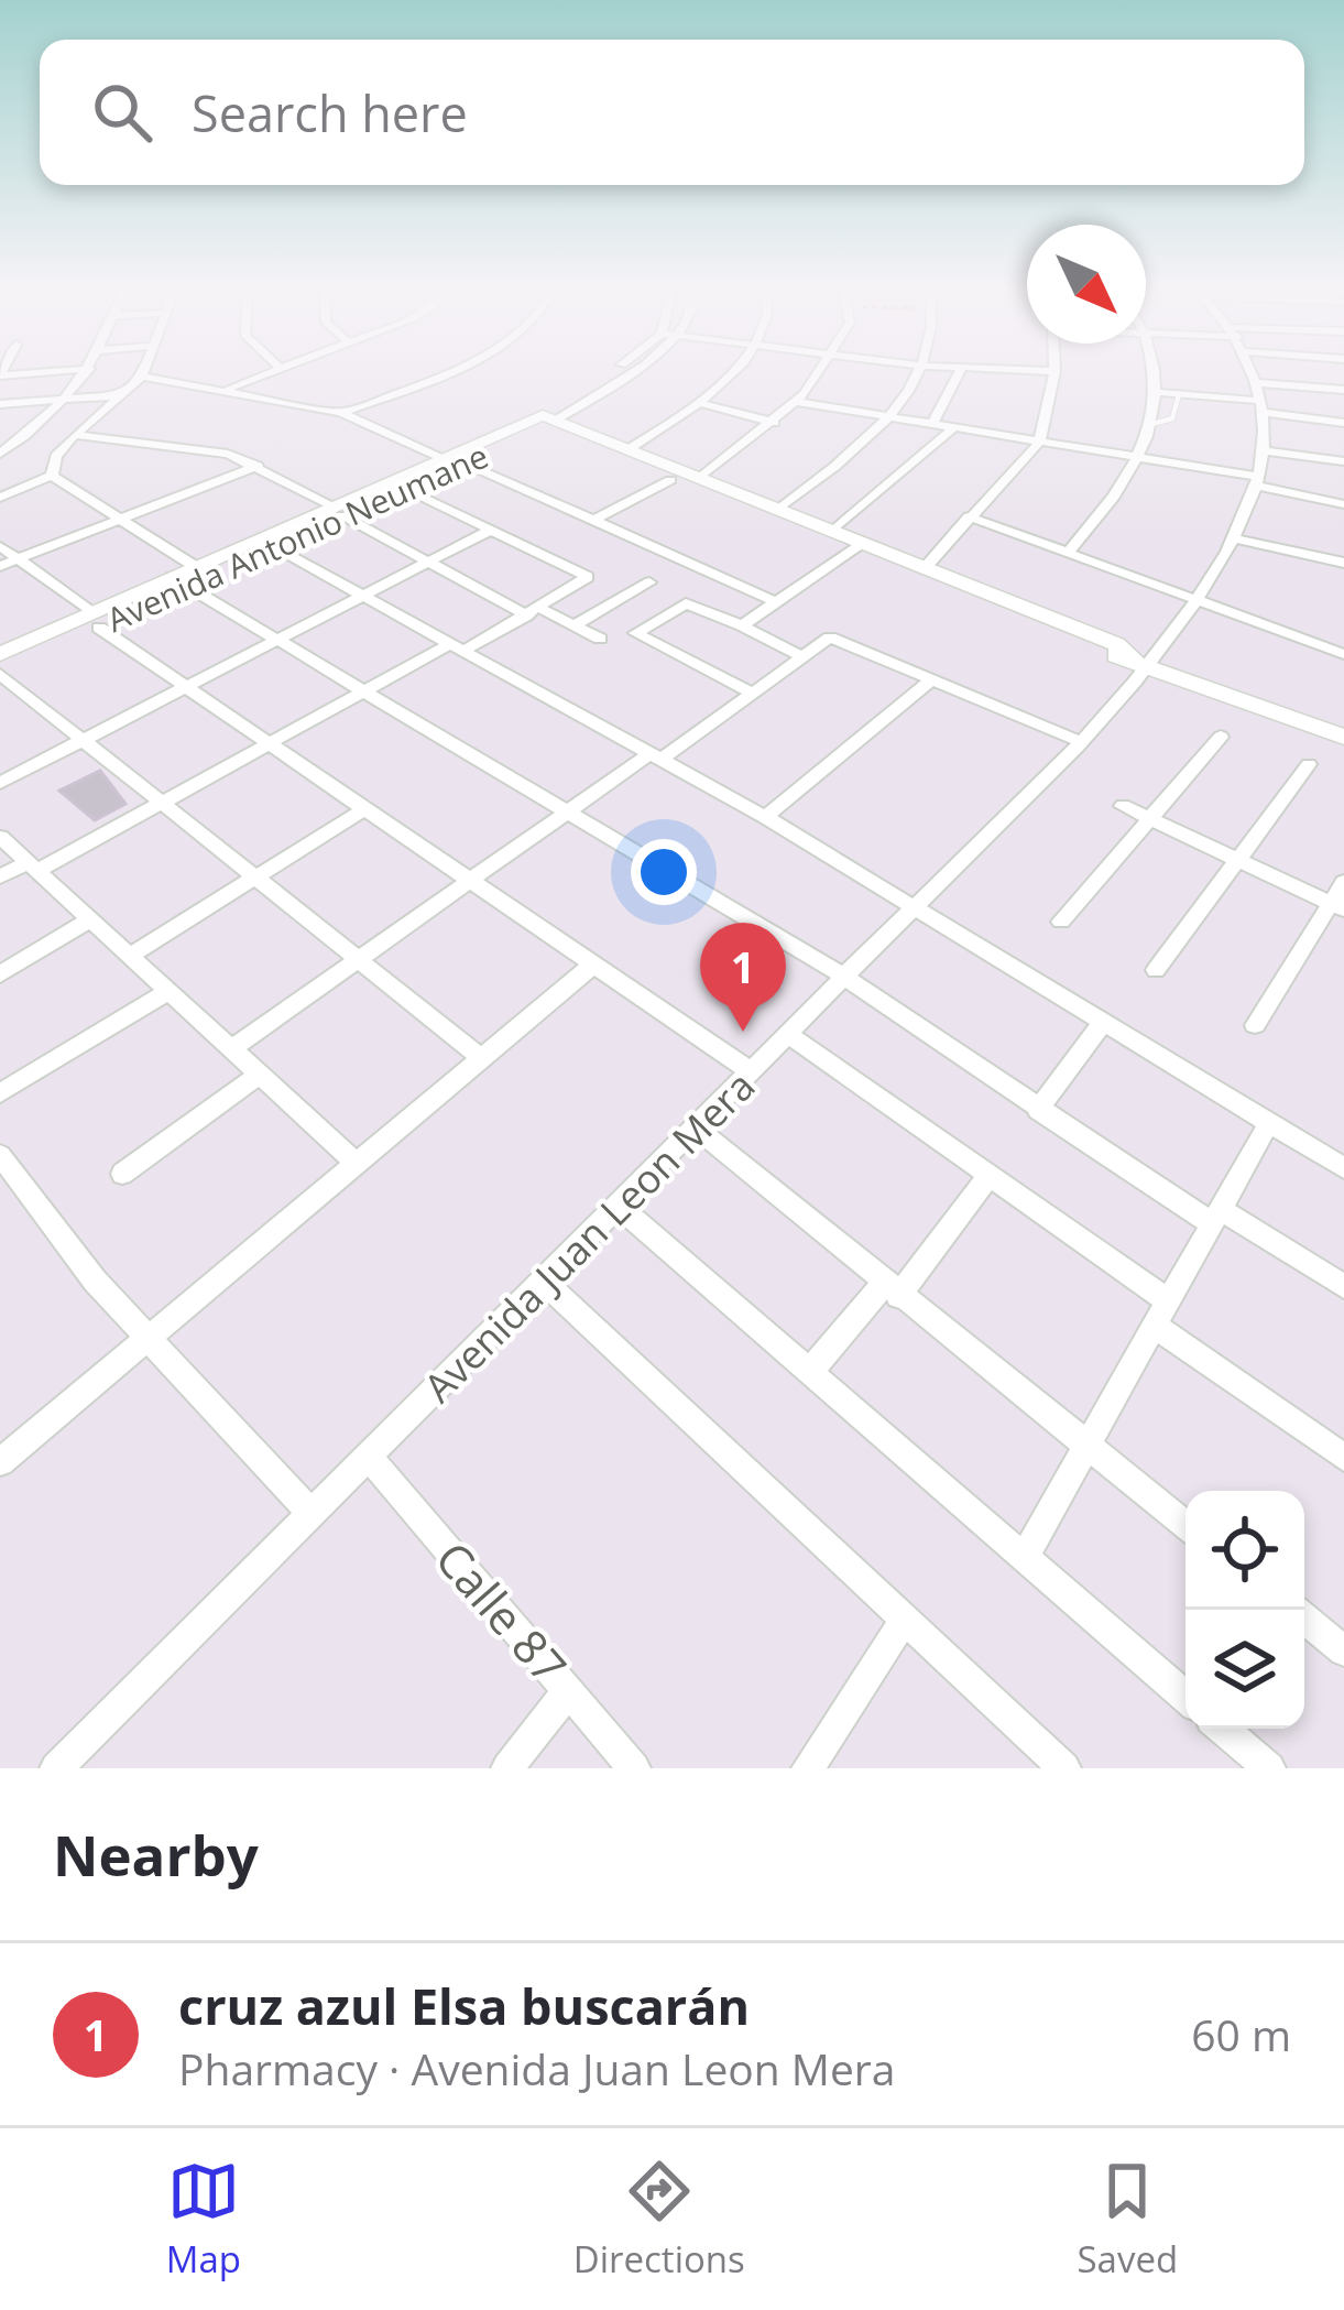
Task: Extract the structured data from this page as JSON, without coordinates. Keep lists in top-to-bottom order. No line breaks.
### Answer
{"streets":{"street":["Avenida Antonio Neumane","Avenida Juan Leon Mera","Calle 87"]},"crossings":[["Avenida Juan Leon Mera","Calle 87"]],"north":"bottom right","page":{"search":"Search here","pins":"1","heading":"Nearby","list":[{"mark":"1","name":"cruz azul Elsa buscarán","note":"Pharmacy · Avenida Juan Leon Mera","value":"60 m"}],"nav":["Map","Directions","Saved"]}}
